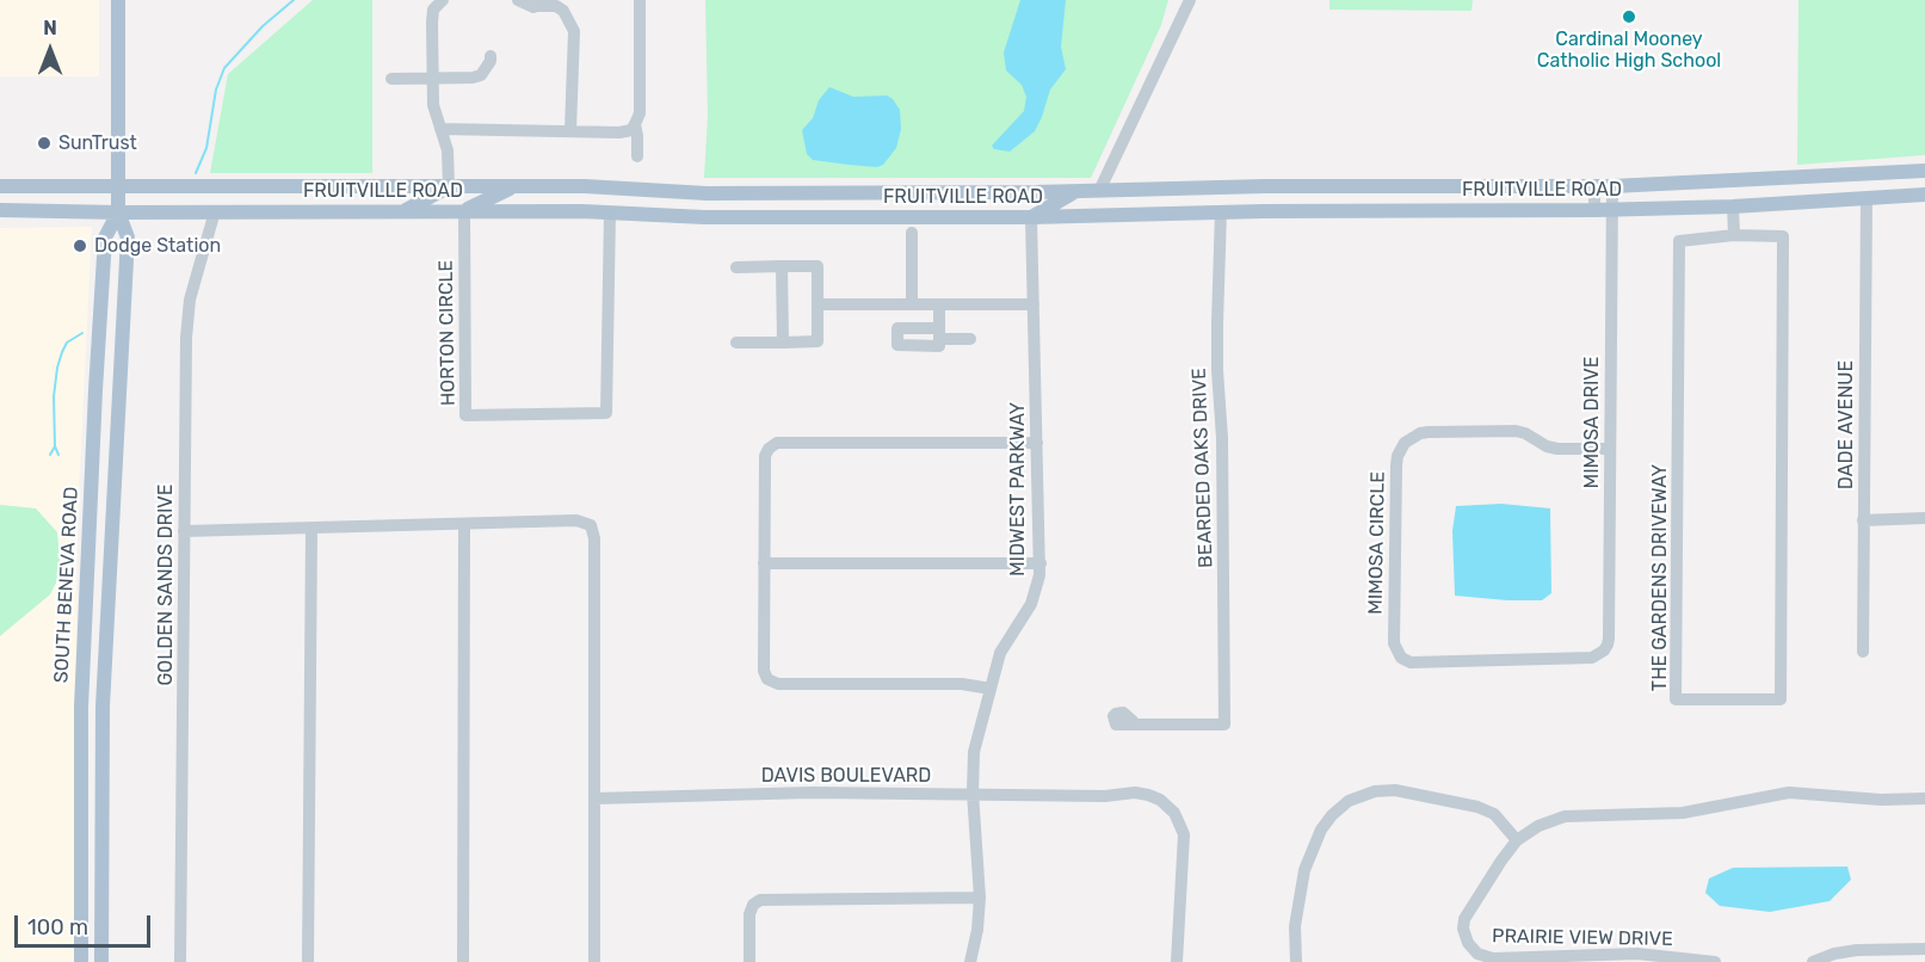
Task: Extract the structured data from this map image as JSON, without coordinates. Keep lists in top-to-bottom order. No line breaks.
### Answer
{"streets":{"main road":["FRUITVILLE ROAD","SOUTH BENEVA ROAD"],"street":["HORTON CIRCLE","MIMOSA DRIVE","DADE AVENUE","BEARDED OAKS DRIVE","MIDWEST PARKWAY","MIMOSA CIRCLE","THE GARDENS DRIVEWAY","GOLDEN SANDS DRIVE","DAVIS BOULEVARD","PRAIRIE VIEW DRIVE"]},"crossings":[["FRUITVILLE ROAD","HORTON CIRCLE"],["FRUITVILLE ROAD","MIMOSA DRIVE"],["FRUITVILLE ROAD","DADE AVENUE"],["FRUITVILLE ROAD","BEARDED OAKS DRIVE"],["FRUITVILLE ROAD","MIDWEST PARKWAY"],["FRUITVILLE ROAD","SOUTH BENEVA ROAD"],["FRUITVILLE ROAD","GOLDEN SANDS DRIVE"],["MIMOSA DRIVE","MIMOSA CIRCLE"],["MIDWEST PARKWAY","DAVIS BOULEVARD"]],"places":["Cardinal Mooney Catholic High School","SunTrust","Dodge Station"],"scale_bar":"100 m","north":"top"}
